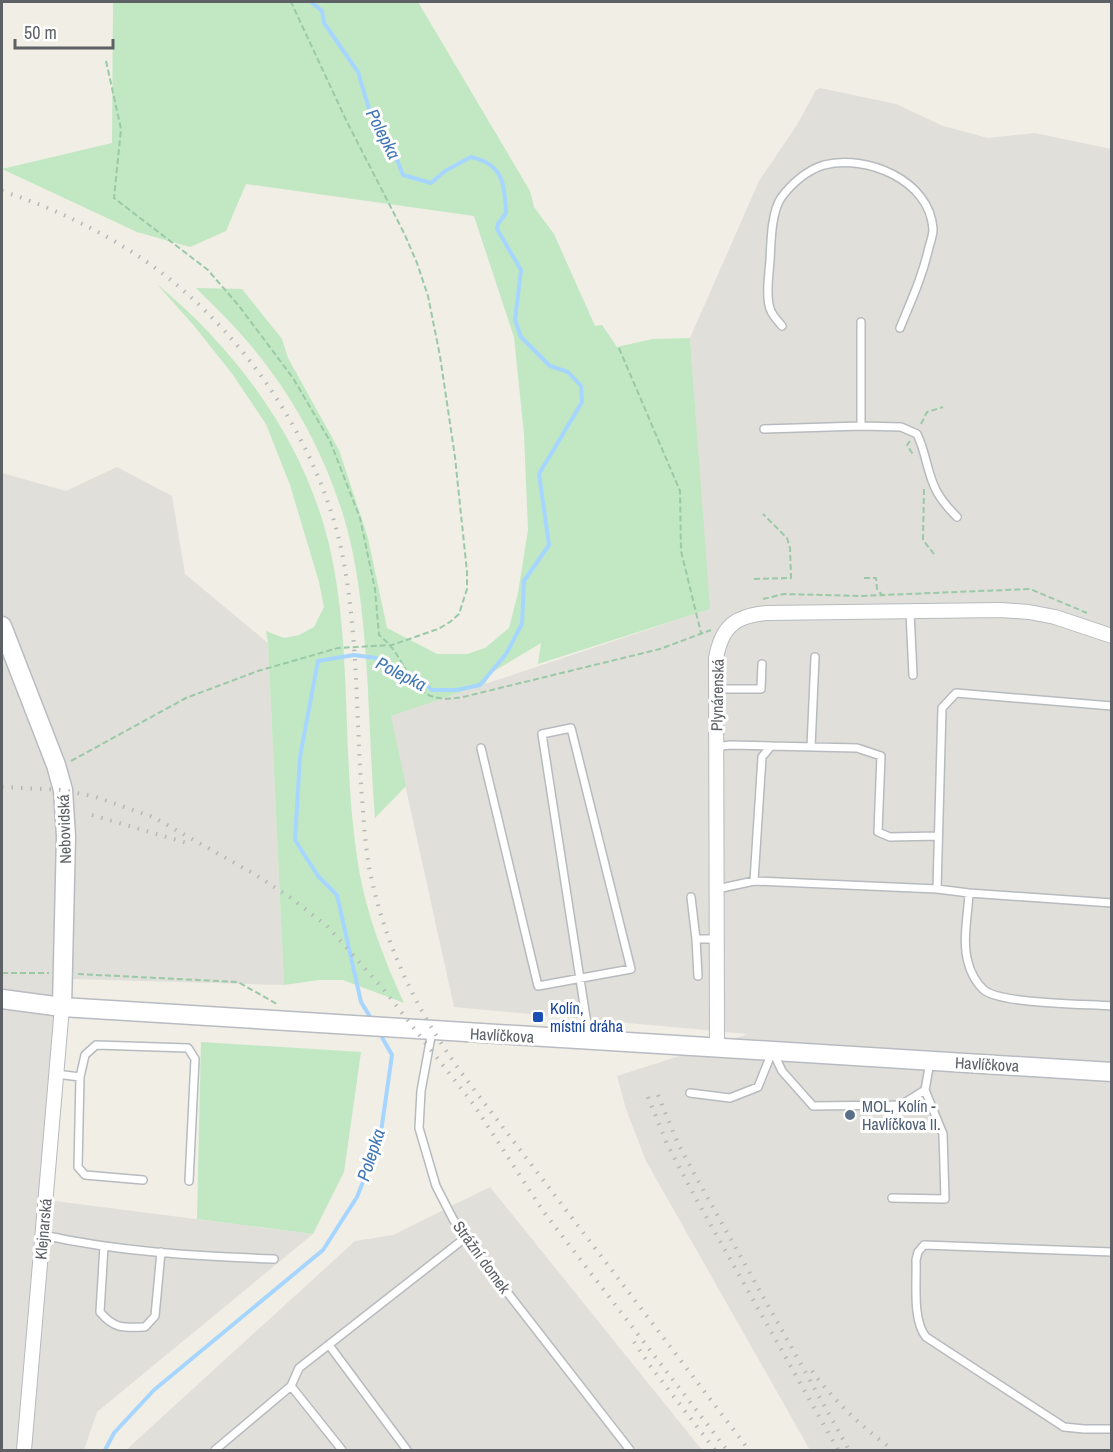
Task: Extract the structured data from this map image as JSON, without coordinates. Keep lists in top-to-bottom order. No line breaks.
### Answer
{"streets":{"street":["Plynárenská","Nebovidská","Havlíčkova","Klejnarská"],"lane":["Strážní domek"]},"crossings":[["Plynárenská","Havlíčkova"],["Nebovidská","Havlíčkova"],["Nebovidská","Klejnarská"],["Havlíčkova","Klejnarská"],["Havlíčkova","Strážní domek"]],"water":["Polepka"],"places":{"transit":["Kolín, místní dráha"],"other":["MOL, Kolín - Havlíčkova II."]},"scale_bar":"50 m"}
